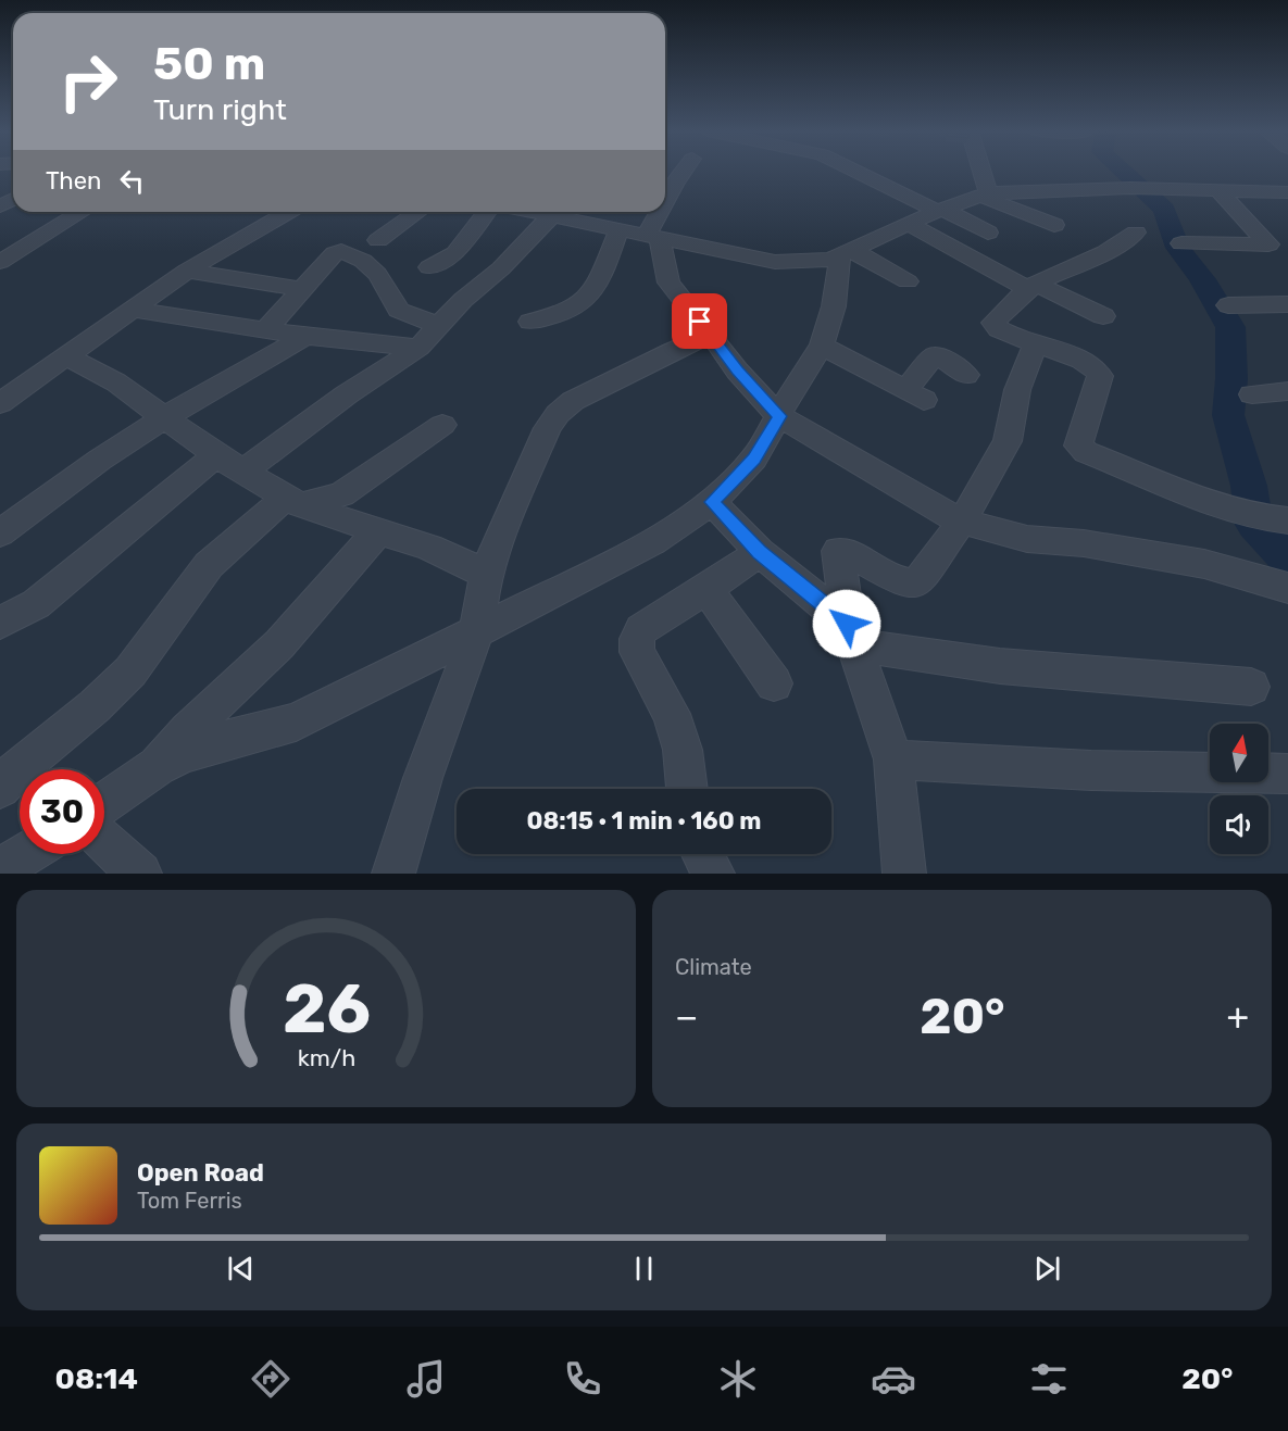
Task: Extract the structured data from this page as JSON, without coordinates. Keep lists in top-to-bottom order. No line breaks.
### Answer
{"north":"top","page":{"turn":["50 m","Turn right"],"then":"Then","limit":"30","trip":"08:15 · 1 min · 160 m","tile":"Climate","heat":["−","20°","+"],"song":["Open Road","Tom Ferris"],"tabs":["08:14","20°"],"gauge":["26","km/h"]}}
